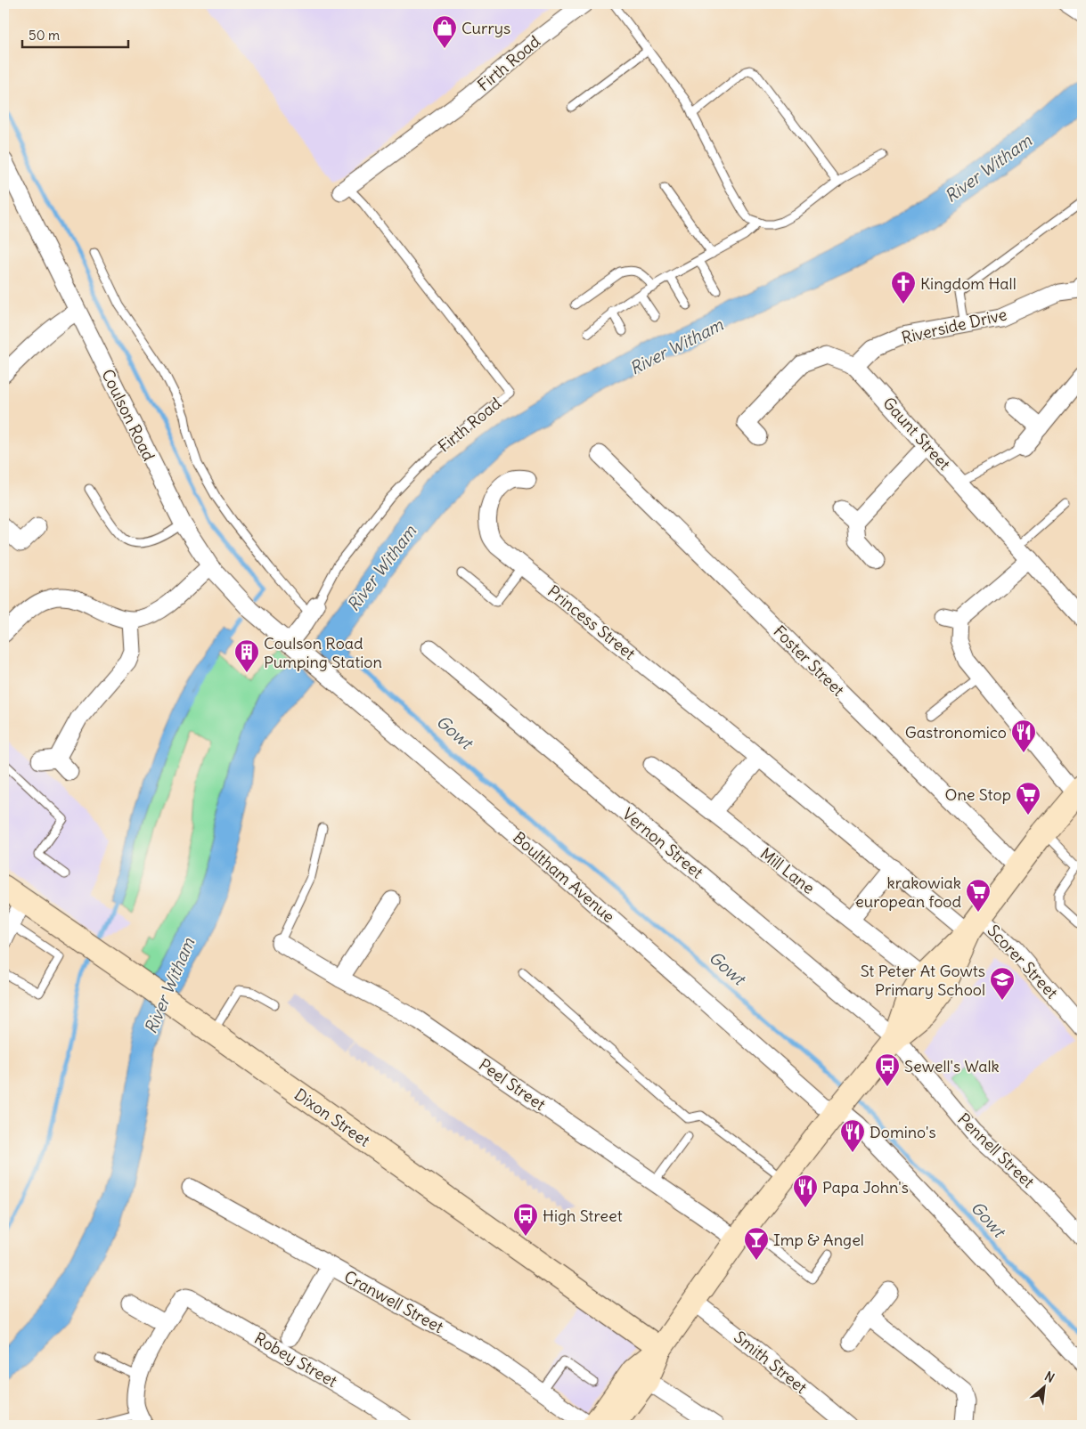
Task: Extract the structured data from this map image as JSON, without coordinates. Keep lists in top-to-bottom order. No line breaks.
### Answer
{"streets":{"street":["Firth Road","Riverside Drive","Coulson Road","Gaunt Street","Princess Street","Foster Street","Vernon Street","Mill Lane","Boultham Avenue","Scorer Street","Peel Street","Dixon Street","Pennell Street","Cranwell Street","Robey Street","Smith Street"]},"crossings":[["Firth Road","Coulson Road"],["Firth Road","Boultham Avenue"],["Riverside Drive","Gaunt Street"],["Coulson Road","Boultham Avenue"],["Princess Street","Scorer Street"],["Vernon Street","Pennell Street"]],"water":["River Witham","Gowt"],"places":{"shop":["Currys"],"church":["Kingdom Hall"],"building":["Coulson Road Pumping Station"],"restaurant":["Gastronomico","Domino's","Papa John's"],"supermarket":["One Stop","krakowiak european food"],"school or university":["St Peter At Gowts Primary School"],"bus stop":["Sewell's Walk","High Street"],"bar":["Imp & Angel"]},"scale_bar":"50 m","north":"top right"}
